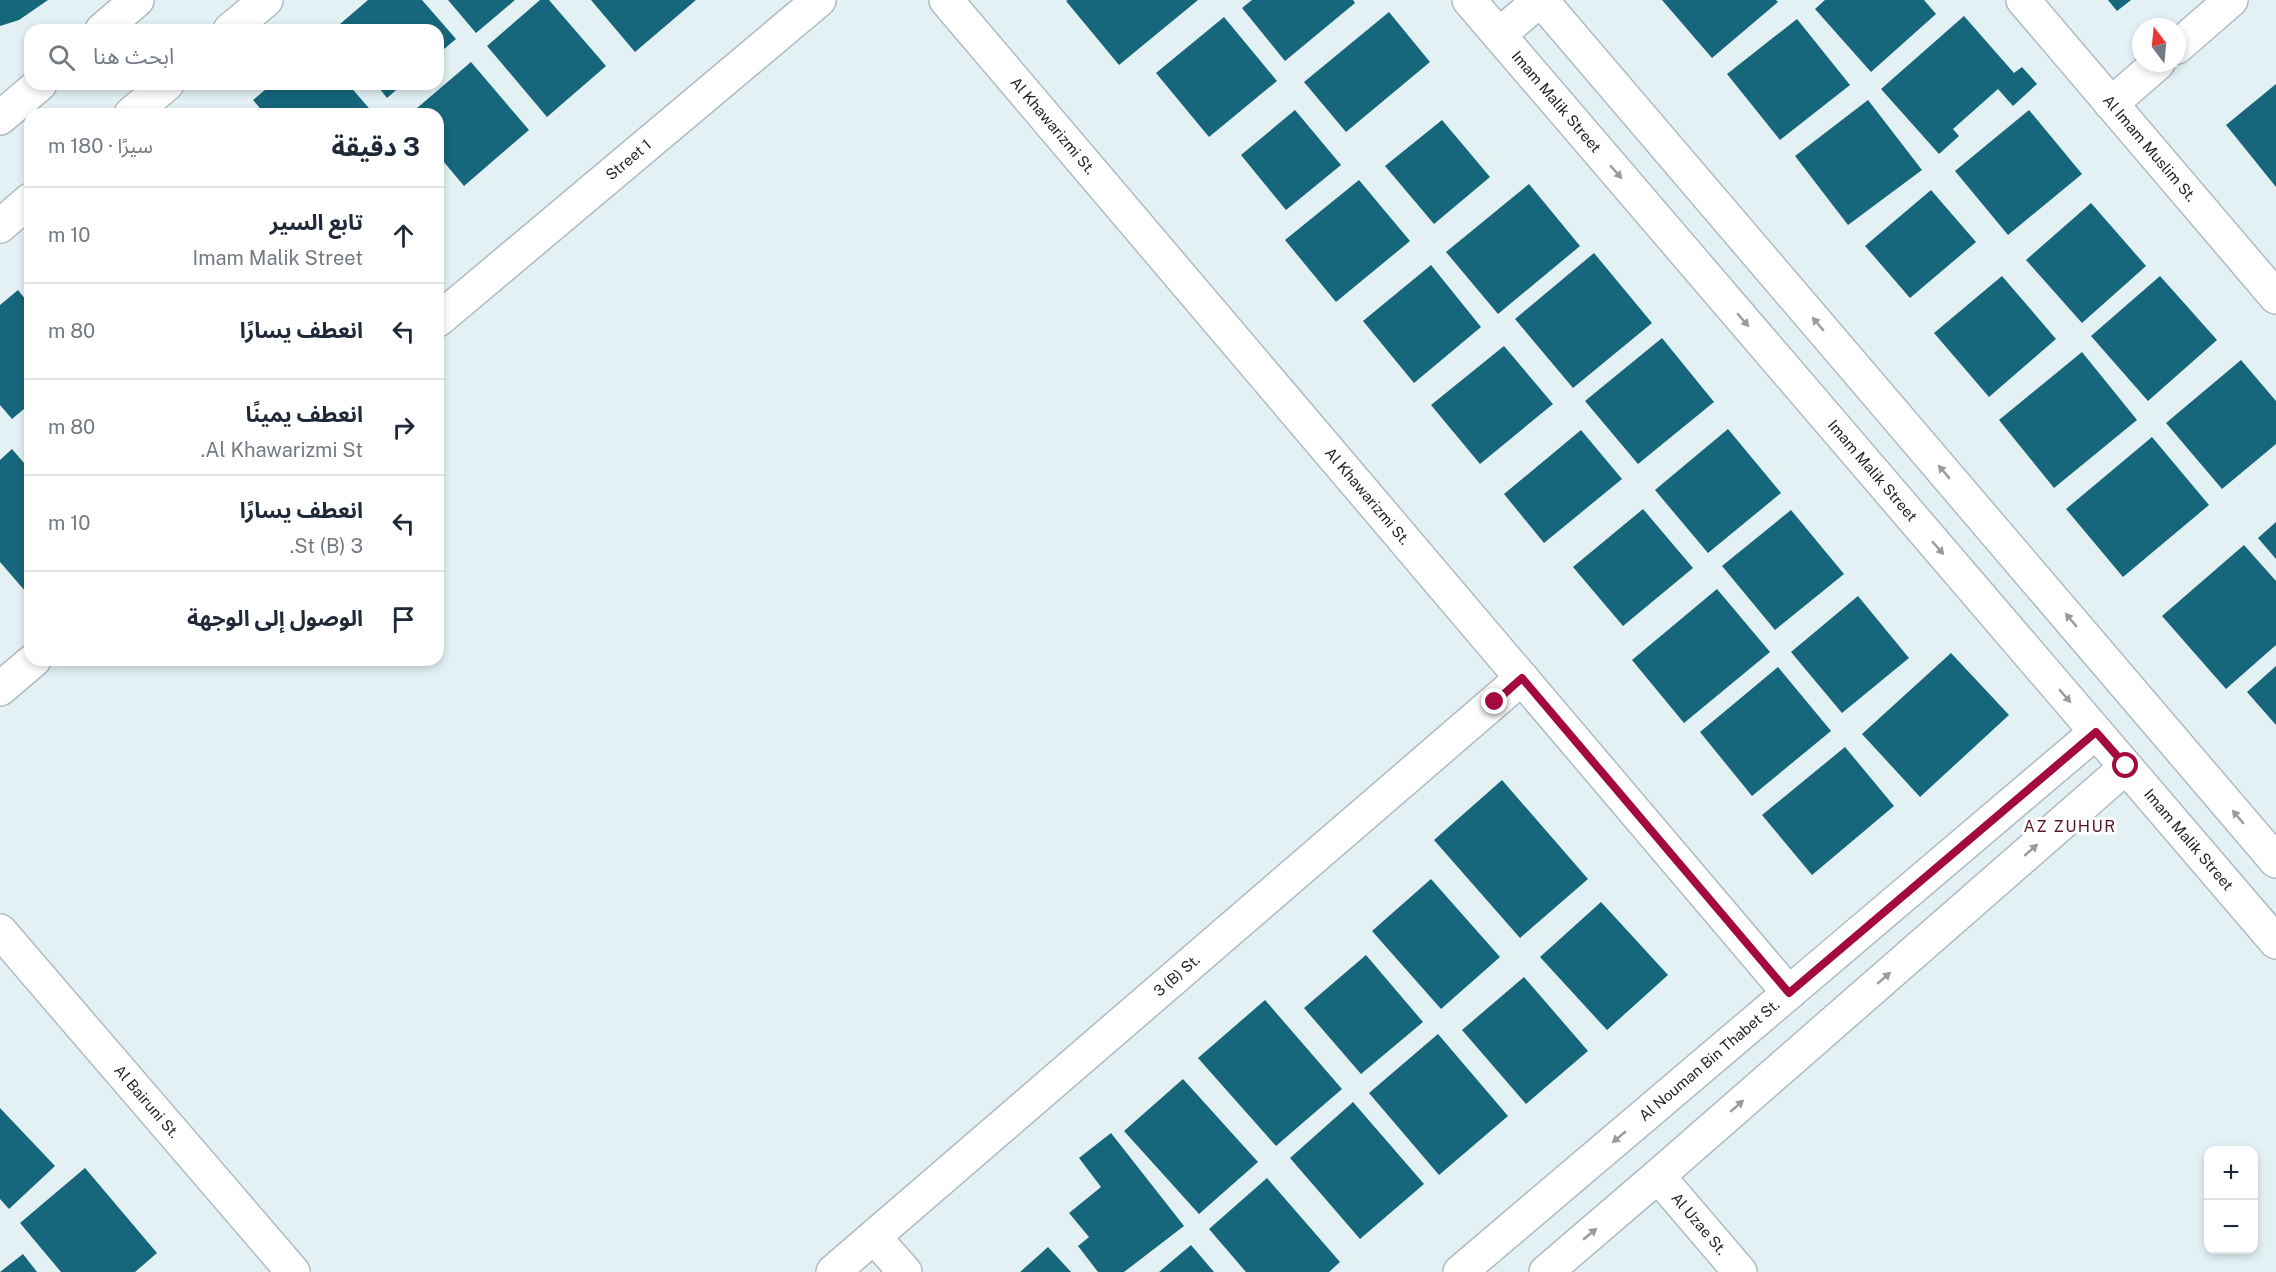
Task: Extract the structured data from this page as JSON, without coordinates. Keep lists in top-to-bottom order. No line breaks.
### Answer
{"streets":{"street":["Imam Malik Street","Al Khawarizmi St.","Al Imam Muslim St.","Street 1","3 (B) St.","Al Nouman Bin Thabet St.","Al Bairuni St.","Al Uzae St."]},"crossings":[["Imam Malik Street","Al Nouman Bin Thabet St."],["Al Khawarizmi St.","3 (B) St."],["Al Khawarizmi St.","Al Nouman Bin Thabet St."]],"districts":["AZ ZUHUR"],"north":"top","page":{"search":"ابحث هنا","heading":["3 دقيقة","سيرًا · 180 m"],"list":[["تابع السير","Imam Malik Street","10 m"],["انعطف يسارًا","80 m"],["انعطف يمينًا","Al Khawarizmi St.","80 m"],["انعطف يسارًا","3 (B) St.","10 m"],"الوصول إلى الوجهة"],"map_buttons":["+","−"]}}
